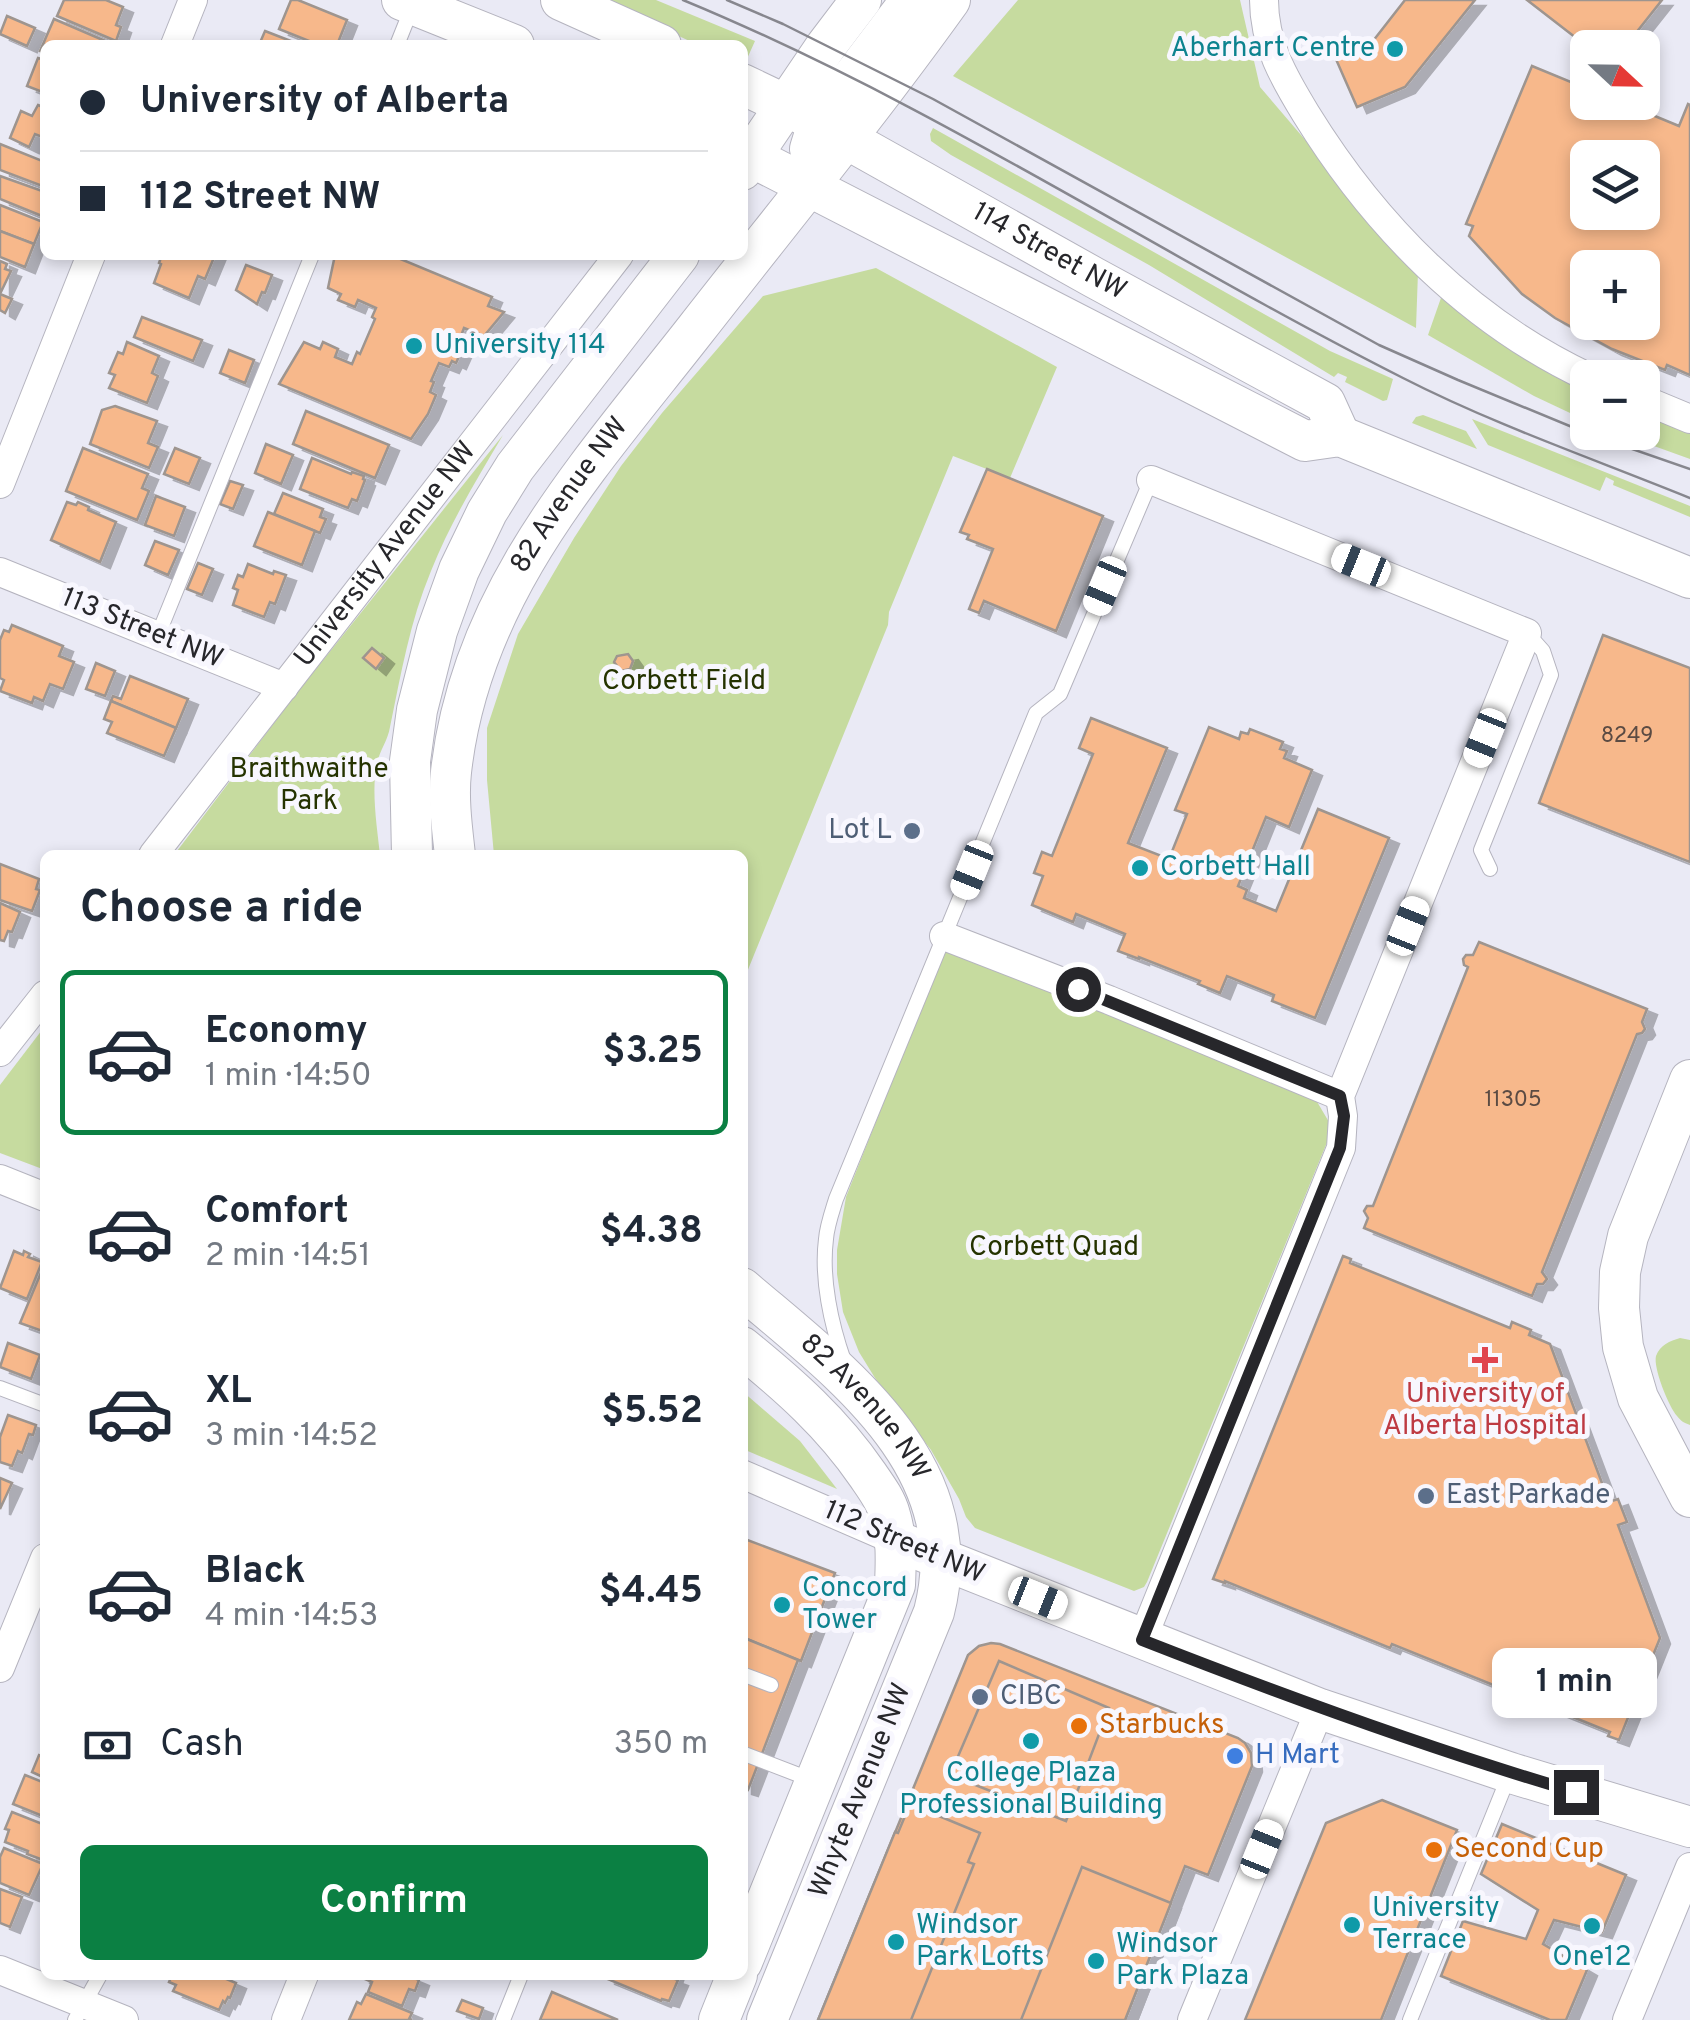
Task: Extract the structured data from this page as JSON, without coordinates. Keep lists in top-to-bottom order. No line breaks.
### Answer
{"streets":{"main road":["114 Street NW","82 Avenue NW","112 Street NW","Whyte Avenue NW"],"street":["University Avenue NW","113 Street NW"]},"crossings":[["114 Street NW","82 Avenue NW"],["82 Avenue NW","112 Street NW"],["82 Avenue NW","Whyte Avenue NW"],["University Avenue NW","113 Street NW"],["112 Street NW","Whyte Avenue NW"]],"parks":["Corbett Field","Braithwaithe Park","Corbett Quad"],"places":{"other":["Aberhart Centre","University 114","Lot L","Corbett Hall","East Parkade","Concord Tower","CIBC","Starbucks","College Plaza Professional Building","H Mart","Second Cup","University Terrace","One12","Windsor Park Lofts","Windsor Park Plaza"],"health":["University of Alberta Hospital"]},"house_numbers":["8249","11305"],"north":"right","page":{"map_buttons":["+","−"],"banner":["University of Alberta","112 Street NW"],"heading":"Choose a ride","list":[{"name":"Economy","note":"1 min · 14:50","value":"$3.25"},{"name":"Comfort","note":"2 min · 14:51","value":"$4.38"},{"name":"XL","note":"3 min · 14:52","value":"$5.52"},{"name":"Black","note":"4 min · 14:53","value":"$4.45"}],"bubble":"1 min","pay":["Cash","350 m"],"buttons":"Confirm"}}
